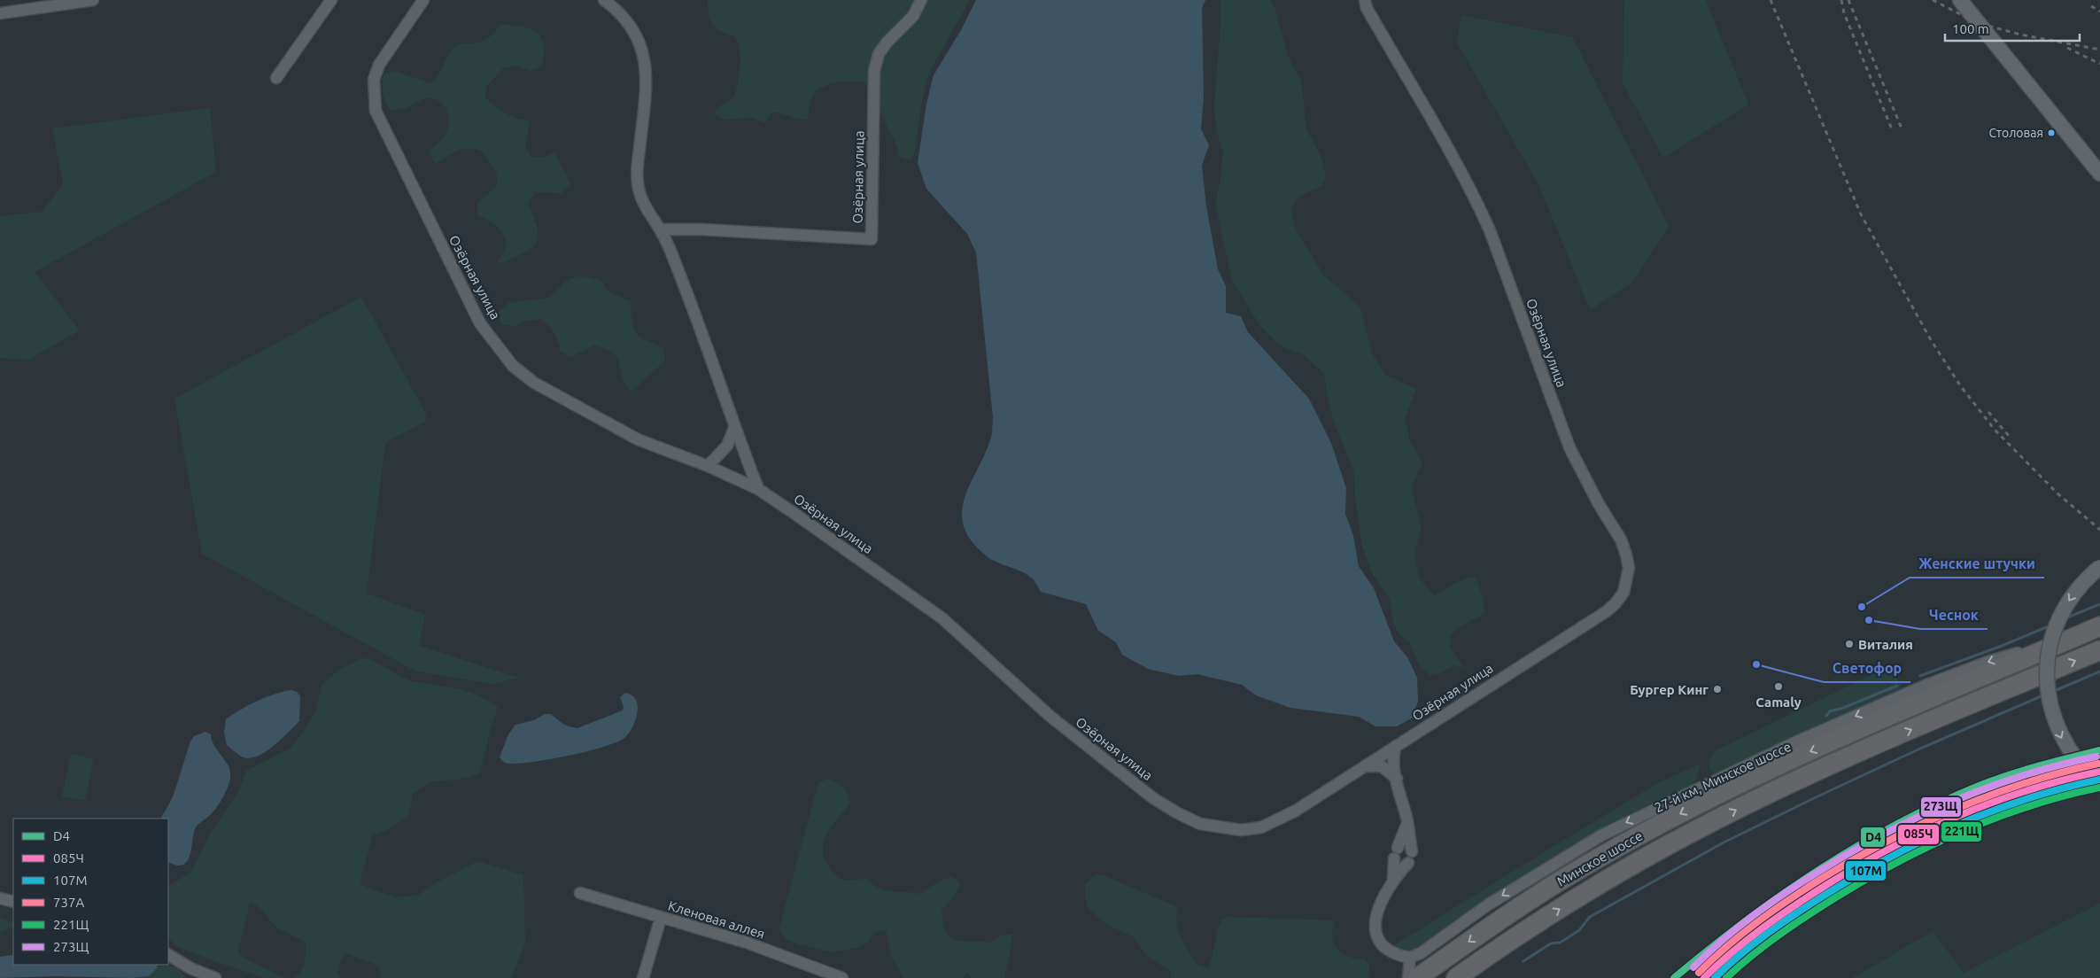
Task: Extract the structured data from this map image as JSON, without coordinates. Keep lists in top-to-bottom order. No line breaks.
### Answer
{"streets":{"highway":["27-й км, Минское шоссе","Минское шоссе"],"street":["Озёрная улица","Кленовая аллея"]},"crossings":[["27-й км, Минское шоссе","Минское шоссе"]],"one_way":["27-й км, Минское шоссе"],"places":["Столовая","Женские штучки","Чеснок","Виталия","Светофор","Camaly","Бургер Кинг"],"lines":["transit line D4","transit line 273Щ","transit line 737А","transit line 085Ч","transit line 107М","transit line 221Щ"],"legend":["D4","085Ч","107М","737А","221Щ","273Щ"],"scale_bar":"100 m"}
